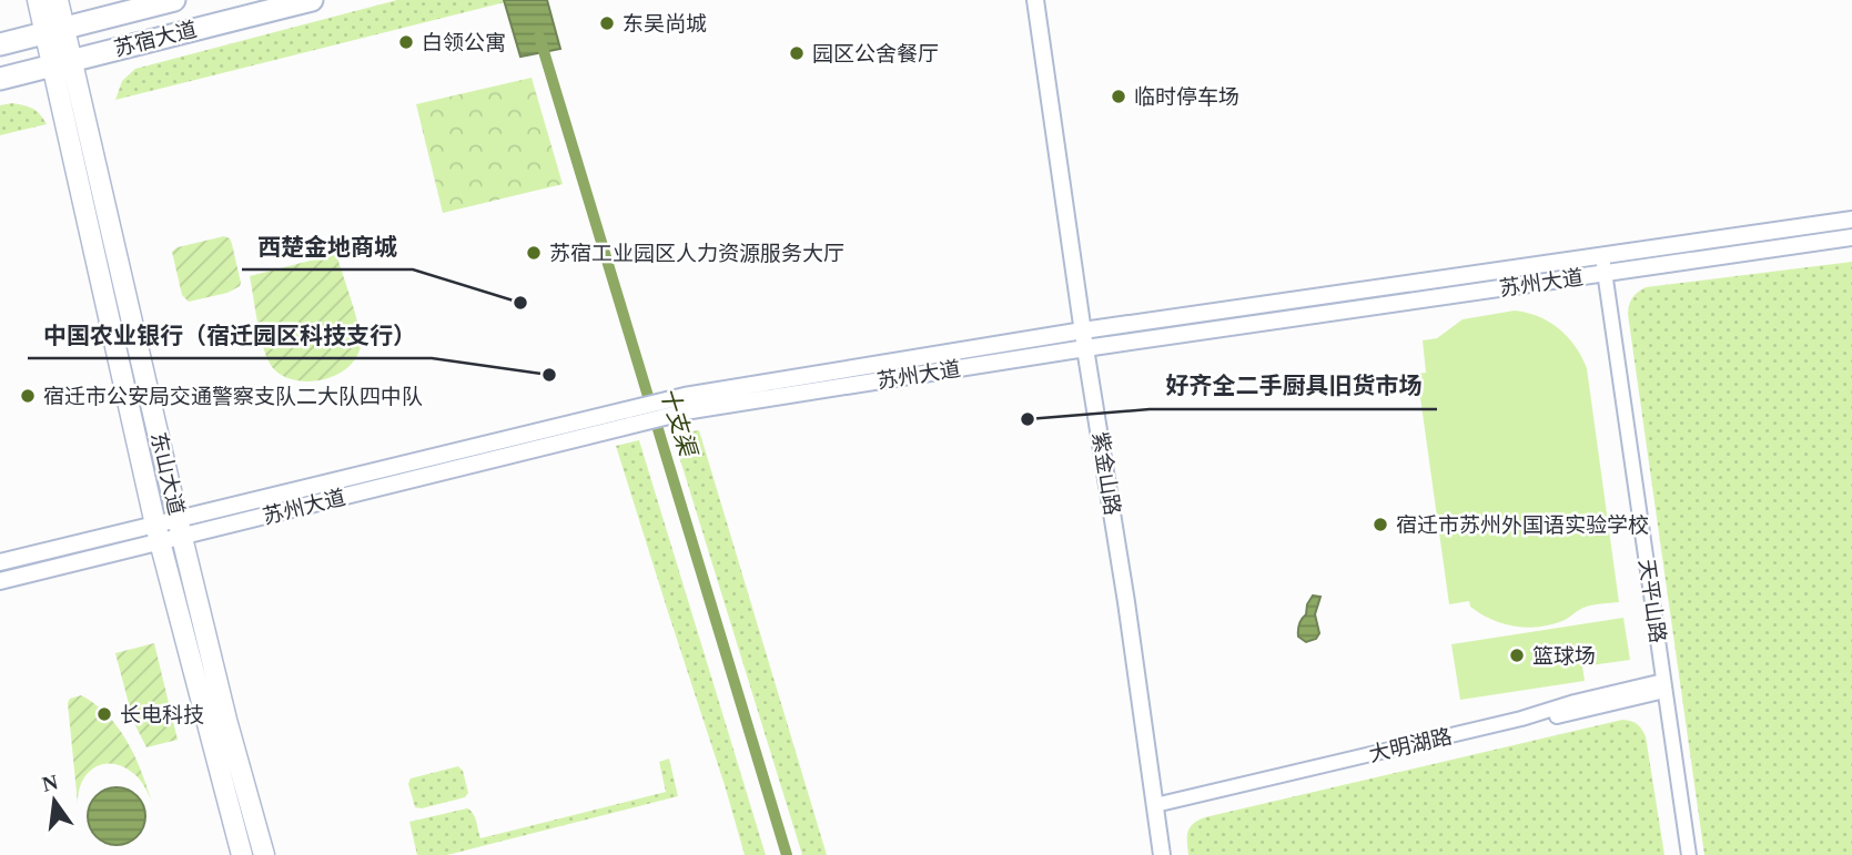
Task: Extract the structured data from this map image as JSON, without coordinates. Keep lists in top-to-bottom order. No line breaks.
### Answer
{"streets":{"main road":["苏宿大道","东山大道"],"street":["苏州大道","紫金山路","天平山路","大明湖路"]},"crossings":[["苏宿大道","东山大道"],["苏州大道","东山大道"],["苏州大道","紫金山路"],["苏州大道","天平山路"],["紫金山路","大明湖路"],["天平山路","大明湖路"]],"water":["十支渠"],"places":["东吴尚城","白领公寓","园区公舍餐厅","临时停车场","苏宿工业园区人力资源服务大厅","西楚金地商城","中国农业银行（宿迁园区科技支行）","宿迁市公安局交通警察支队二大队四中队","好齐全二手厨具旧货市场","宿迁市苏州外国语实验学校","篮球场","长电科技"],"north":"top"}
